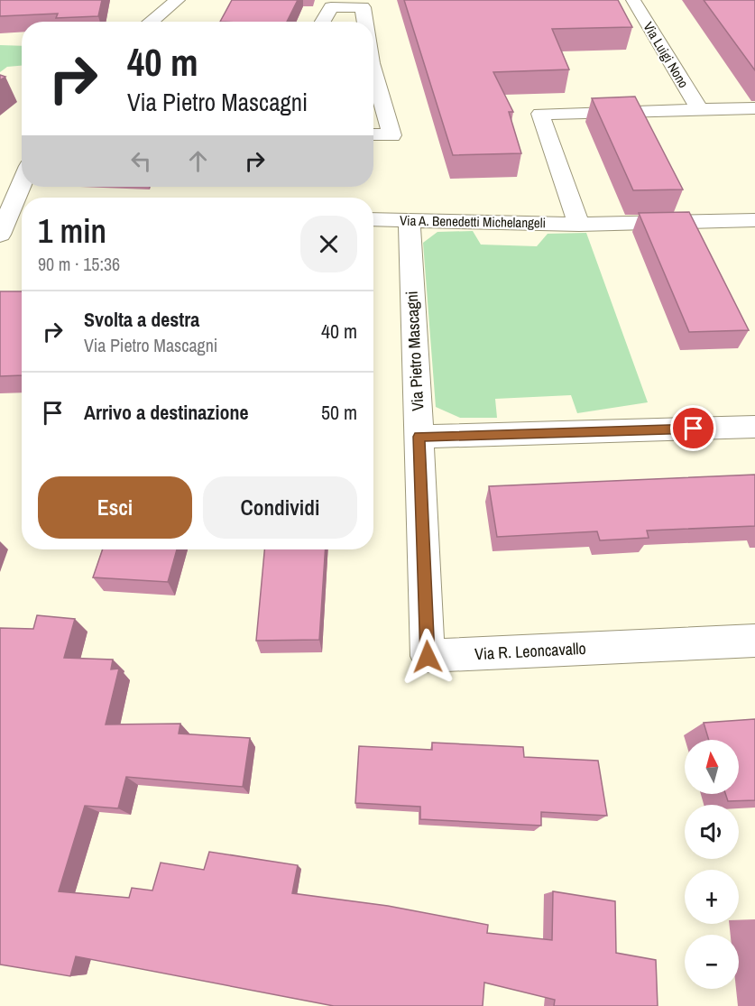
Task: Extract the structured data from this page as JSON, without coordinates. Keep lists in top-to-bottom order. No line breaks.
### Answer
{"streets":{"street":["Via Luigi Nono","Via A. Benedetti Michelangeli","Via Pietro Mascagni","Via R. Leoncavallo"]},"crossings":[["Via A. Benedetti Michelangeli","Via Pietro Mascagni"],["Via Pietro Mascagni","Via R. Leoncavallo"]],"north":"top","page":{"turn":["40 m","Via Pietro Mascagni"],"heading":["1 min","90 m · 15:36"],"list":[{"name":"Svolta a destra","note":"Via Pietro Mascagni","value":"40 m"},{"name":"Arrivo a destinazione","value":"50 m"}],"buttons":["Esci","Condividi"],"map_buttons":["+","−"]}}
